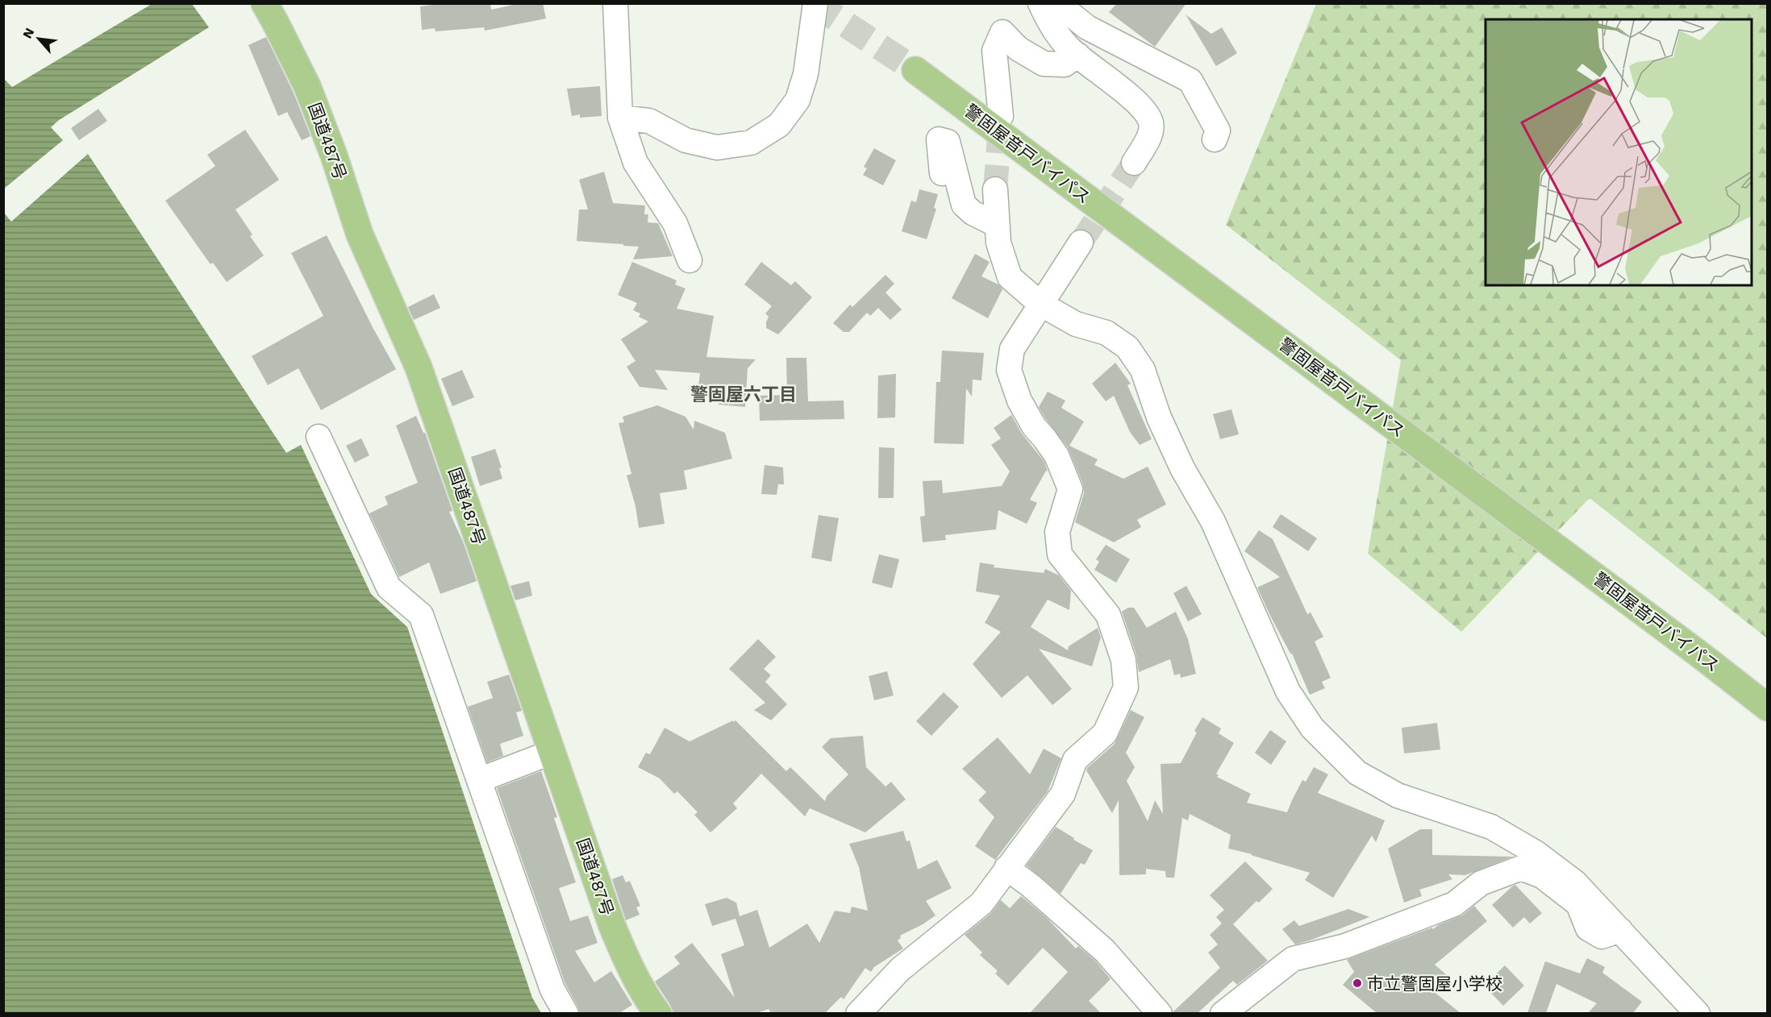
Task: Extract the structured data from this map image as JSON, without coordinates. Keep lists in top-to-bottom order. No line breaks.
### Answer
{"streets":{"highway":["国道487号","警固屋音戸バイパス"]},"districts":["警固屋六丁目"],"places":["市立警固屋小学校"],"north":"top left"}
